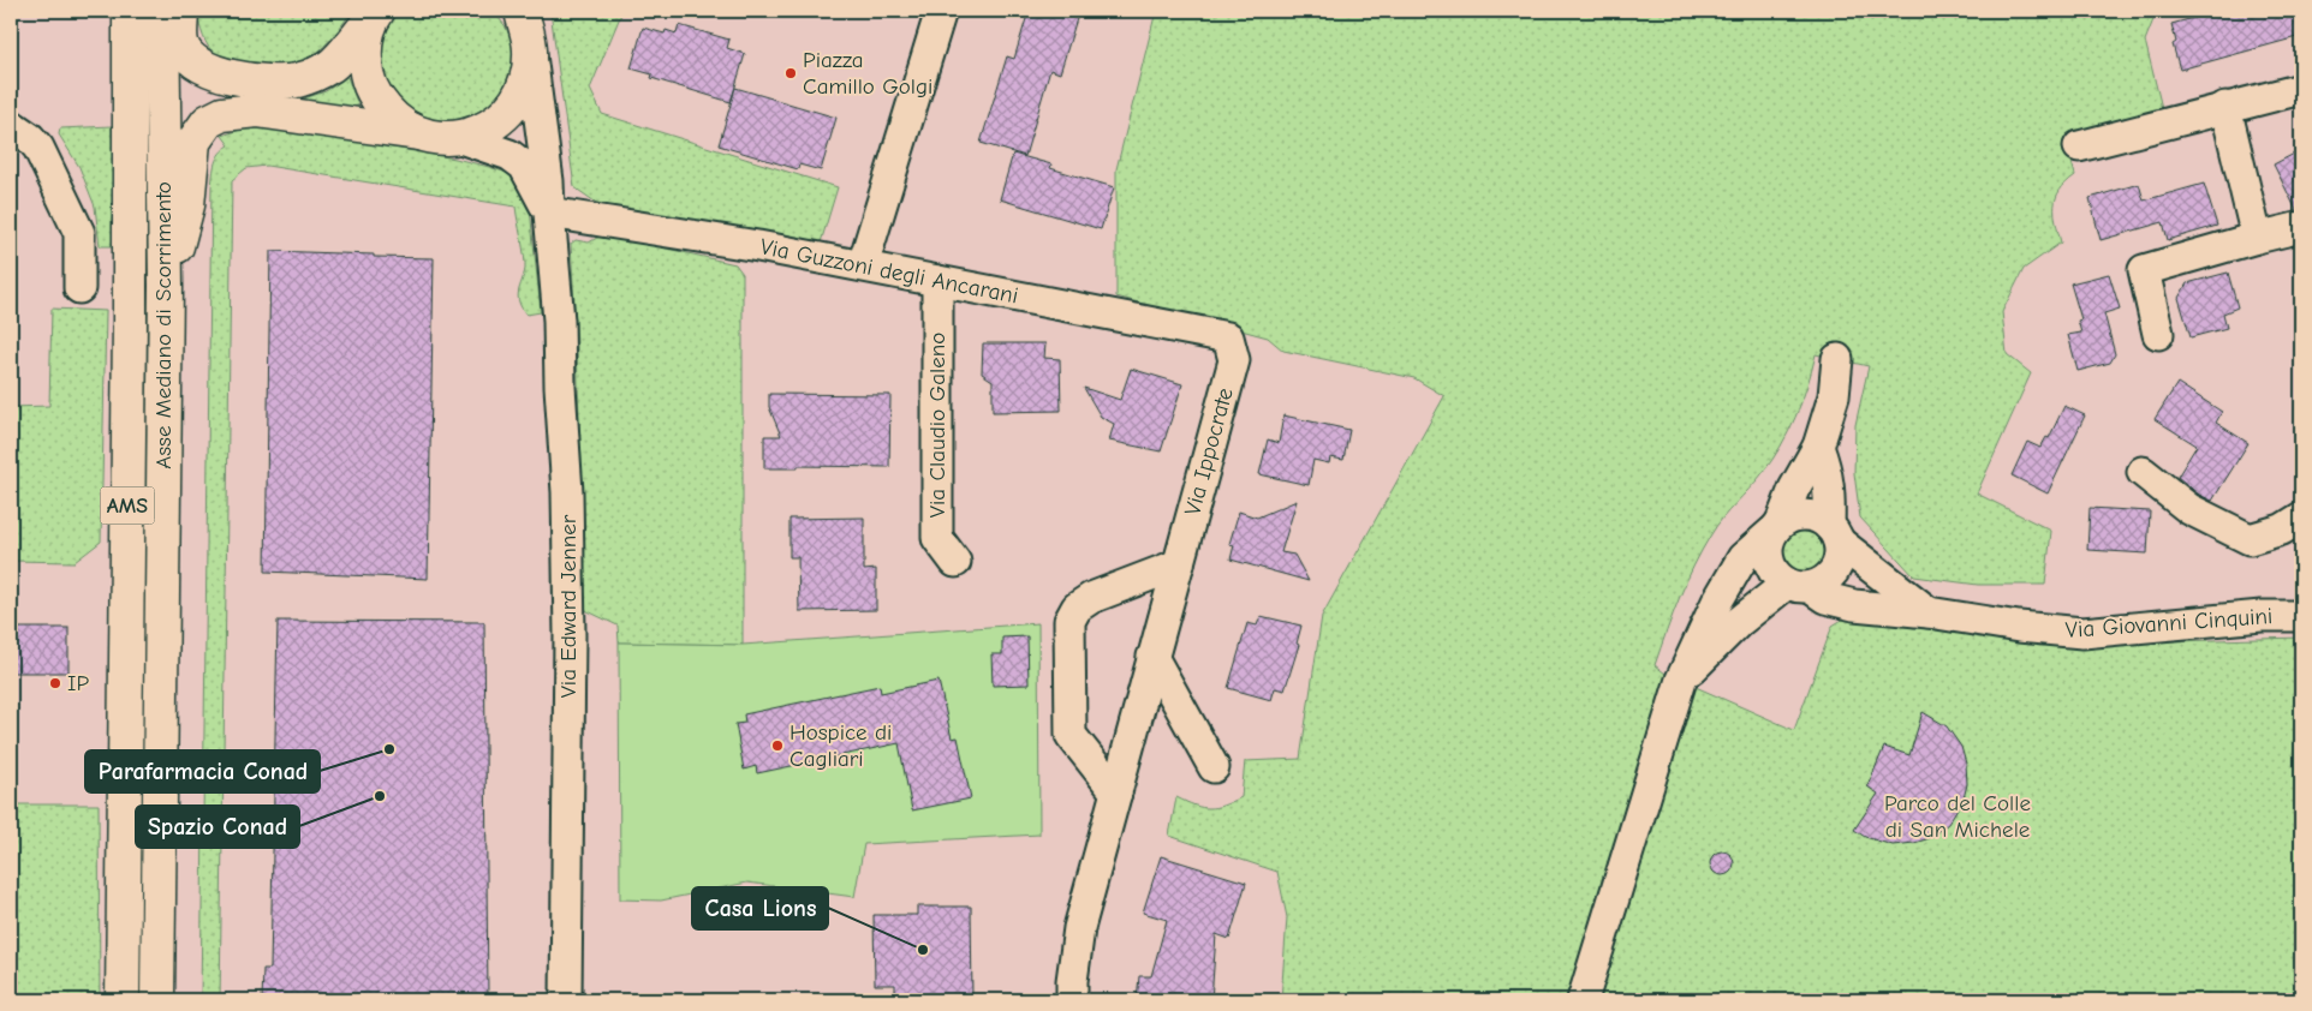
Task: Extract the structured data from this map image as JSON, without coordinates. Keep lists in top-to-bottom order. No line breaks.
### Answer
{"streets":{"main road":["Asse Mediano di Scorrimento","AMS","Via Edward Jenner"],"street":["Via Guzzoni degli Ancarani","Via Claudio Galeno","Via Ippocrate","Via Giovanni Cinquini"]},"crossings":[["Via Guzzoni degli Ancarani","Via Claudio Galeno"],["Via Guzzoni degli Ancarani","Via Ippocrate"],["Via Guzzoni degli Ancarani","Via Edward Jenner"]],"parks":["Parco del Colle di San Michele"],"places":["Piazza Camillo Golgi","IP","Hospice di Cagliari","Parafarmacia Conad","Spazio Conad","Casa Lions"]}
